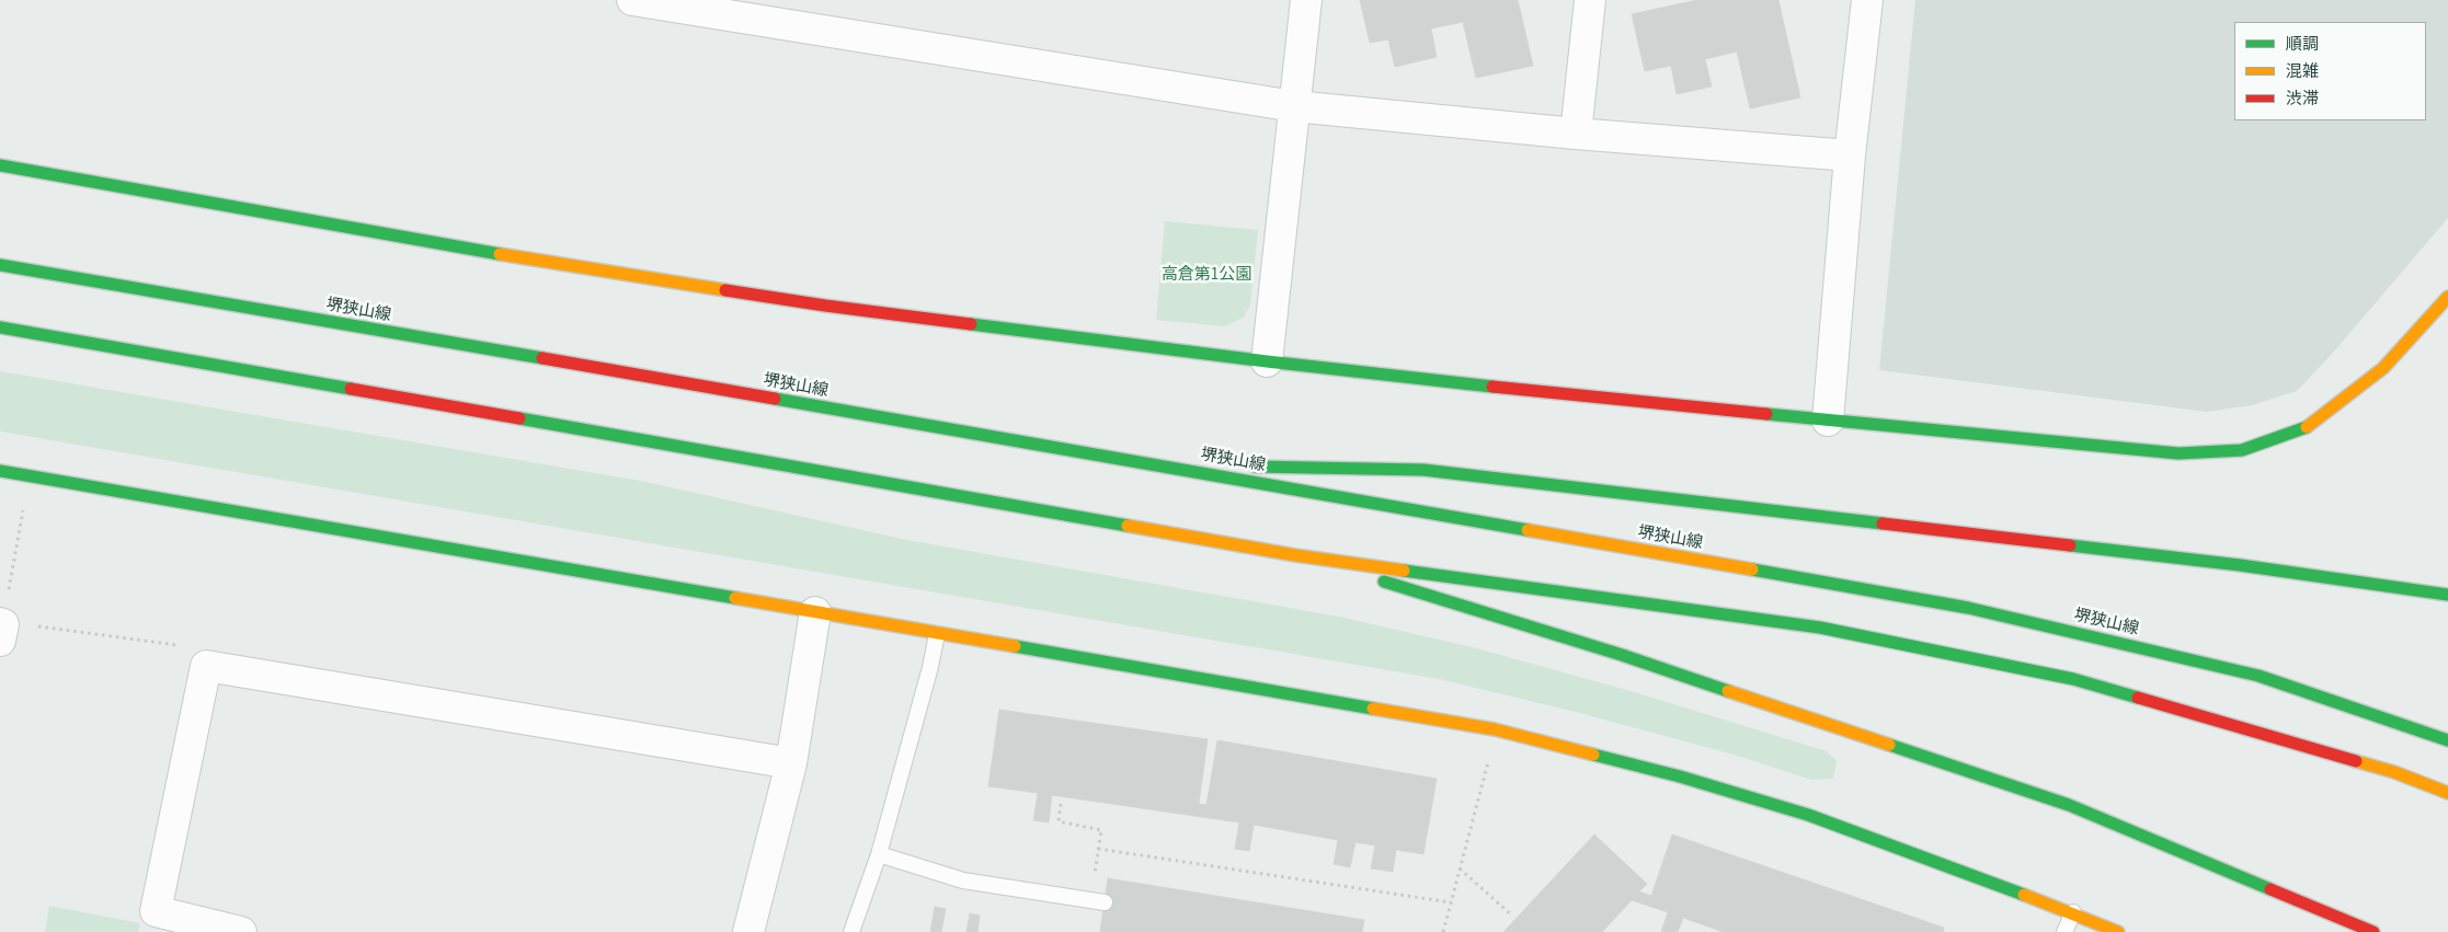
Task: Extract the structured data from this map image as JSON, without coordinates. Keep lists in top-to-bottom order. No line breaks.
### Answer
{"streets":{"main road":["堺狭山線"]},"parks":["高倉第1公園"],"legend":["順調","混雑","渋滞"]}
